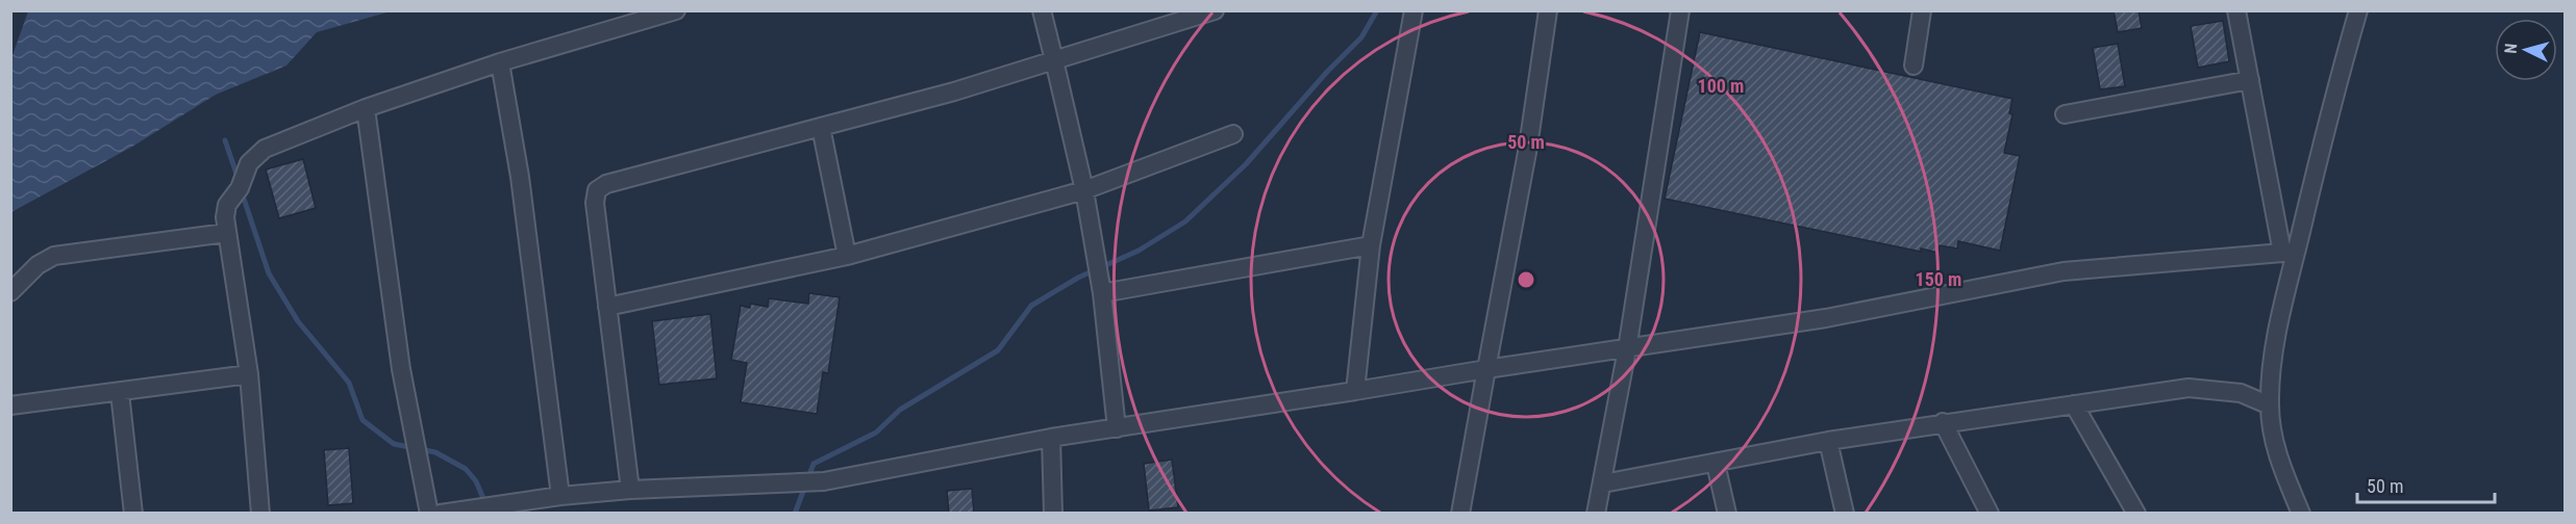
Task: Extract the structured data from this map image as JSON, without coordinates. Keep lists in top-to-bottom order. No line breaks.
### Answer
{"scale_bar":"50 m","north":"left","rings":["100 m","50 m","150 m"]}
